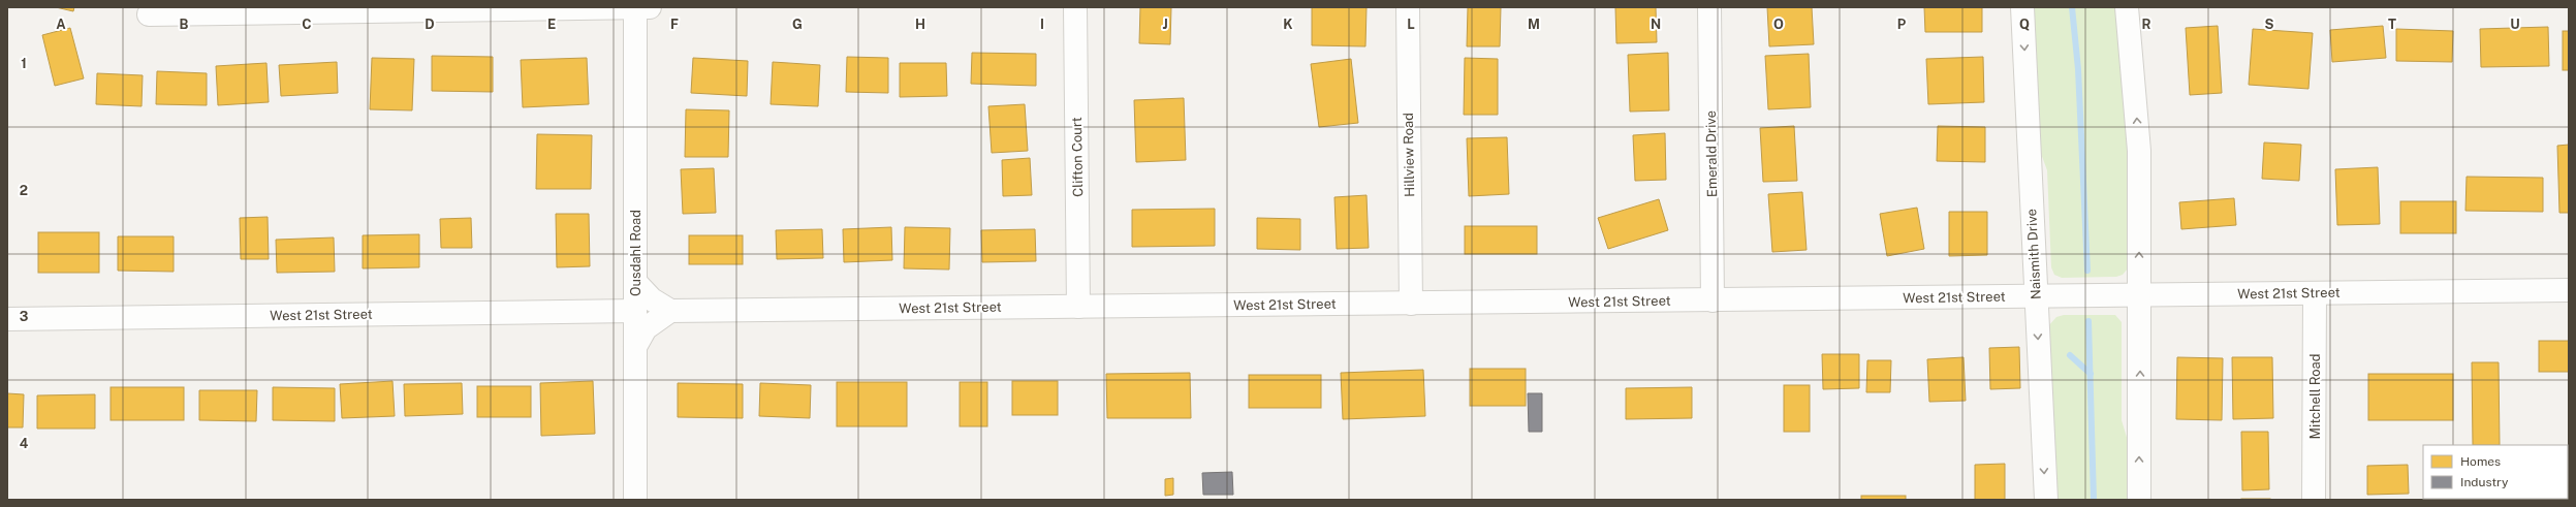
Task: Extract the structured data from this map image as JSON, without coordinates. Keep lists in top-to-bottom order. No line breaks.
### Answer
{"streets":{"street":["Emerald Drive","Hillview Road","Clifton Court","Ousdahl Road","Naismith Drive","West 21st Street","Mitchell Road"]},"crossings":[["Emerald Drive","West 21st Street"],["Hillview Road","West 21st Street"],["Clifton Court","West 21st Street"],["Ousdahl Road","West 21st Street"],["Naismith Drive","West 21st Street"],["West 21st Street","Mitchell Road"]],"legend":["Homes","Industry"],"grid":{"columns":["A","B","C","D","E","F","G","H","I","J","K","L","M","N","O","P","Q","R","S","T","U"],"rows":["1","2","3","4"]}}
